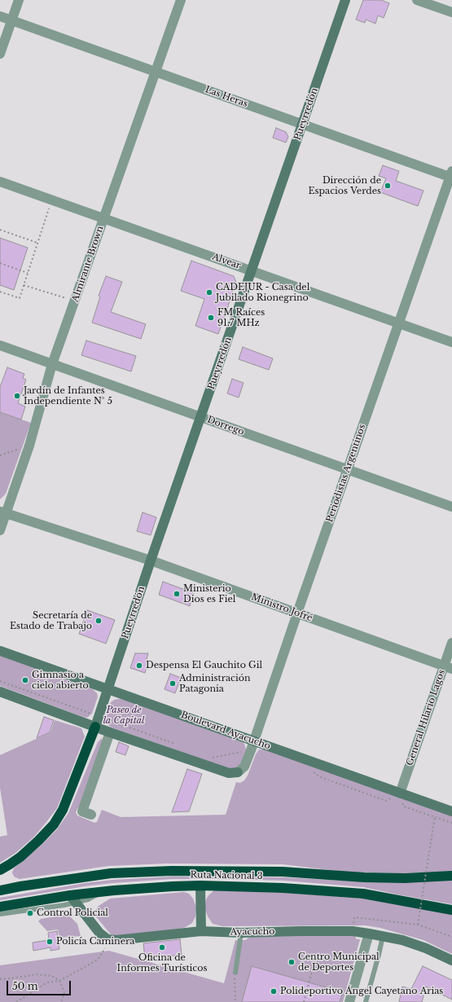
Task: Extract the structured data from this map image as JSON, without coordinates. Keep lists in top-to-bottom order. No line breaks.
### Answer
{"streets":{"highway":["Ruta Nacional 3"],"main road":["Pueyrredón","Boulevard Ayacucho","Ayacucho"],"street":["Las Heras","Alvear","Almirante Brown","Dorrego","Periodistas Argentinos","Ministro Jofré","General Hilario Lagos"]},"crossings":[["Las Heras","Pueyrredón"],["Las Heras","Almirante Brown"],["Las Heras","Periodistas Argentinos"],["Pueyrredón","Alvear"],["Pueyrredón","Dorrego"],["Pueyrredón","Ministro Jofré"],["Pueyrredón","Boulevard Ayacucho"],["Alvear","Almirante Brown"],["Alvear","Periodistas Argentinos"],["Almirante Brown","Dorrego"],["Almirante Brown","Ministro Jofré"],["Dorrego","Periodistas Argentinos"],["Periodistas Argentinos","Ministro Jofré"],["Periodistas Argentinos","Boulevard Ayacucho"],["Ministro Jofré","General Hilario Lagos"],["General Hilario Lagos","Boulevard Ayacucho"]],"parks":["Paseo de la Capital"],"places":["Dirección de Espacios Verdes","CADEJUR - Casa del Jubilado Rionegrino","FM Raíces 91.7 MHz","Jardín de Infantes Independiente N° 5","Ministerio Dios es Fiel","Secretaría de Estado de Trabajo","Despensa El Gauchito Gil","Gimnasio a cielo abierto","Administración Patagonia","Control Policial","Policía Caminera","Oficina de Informes Turísticos","Centro Municipal de Deportes","Polideportivo Ángel Cayetano Arias"],"scale_bar":"50 m"}
